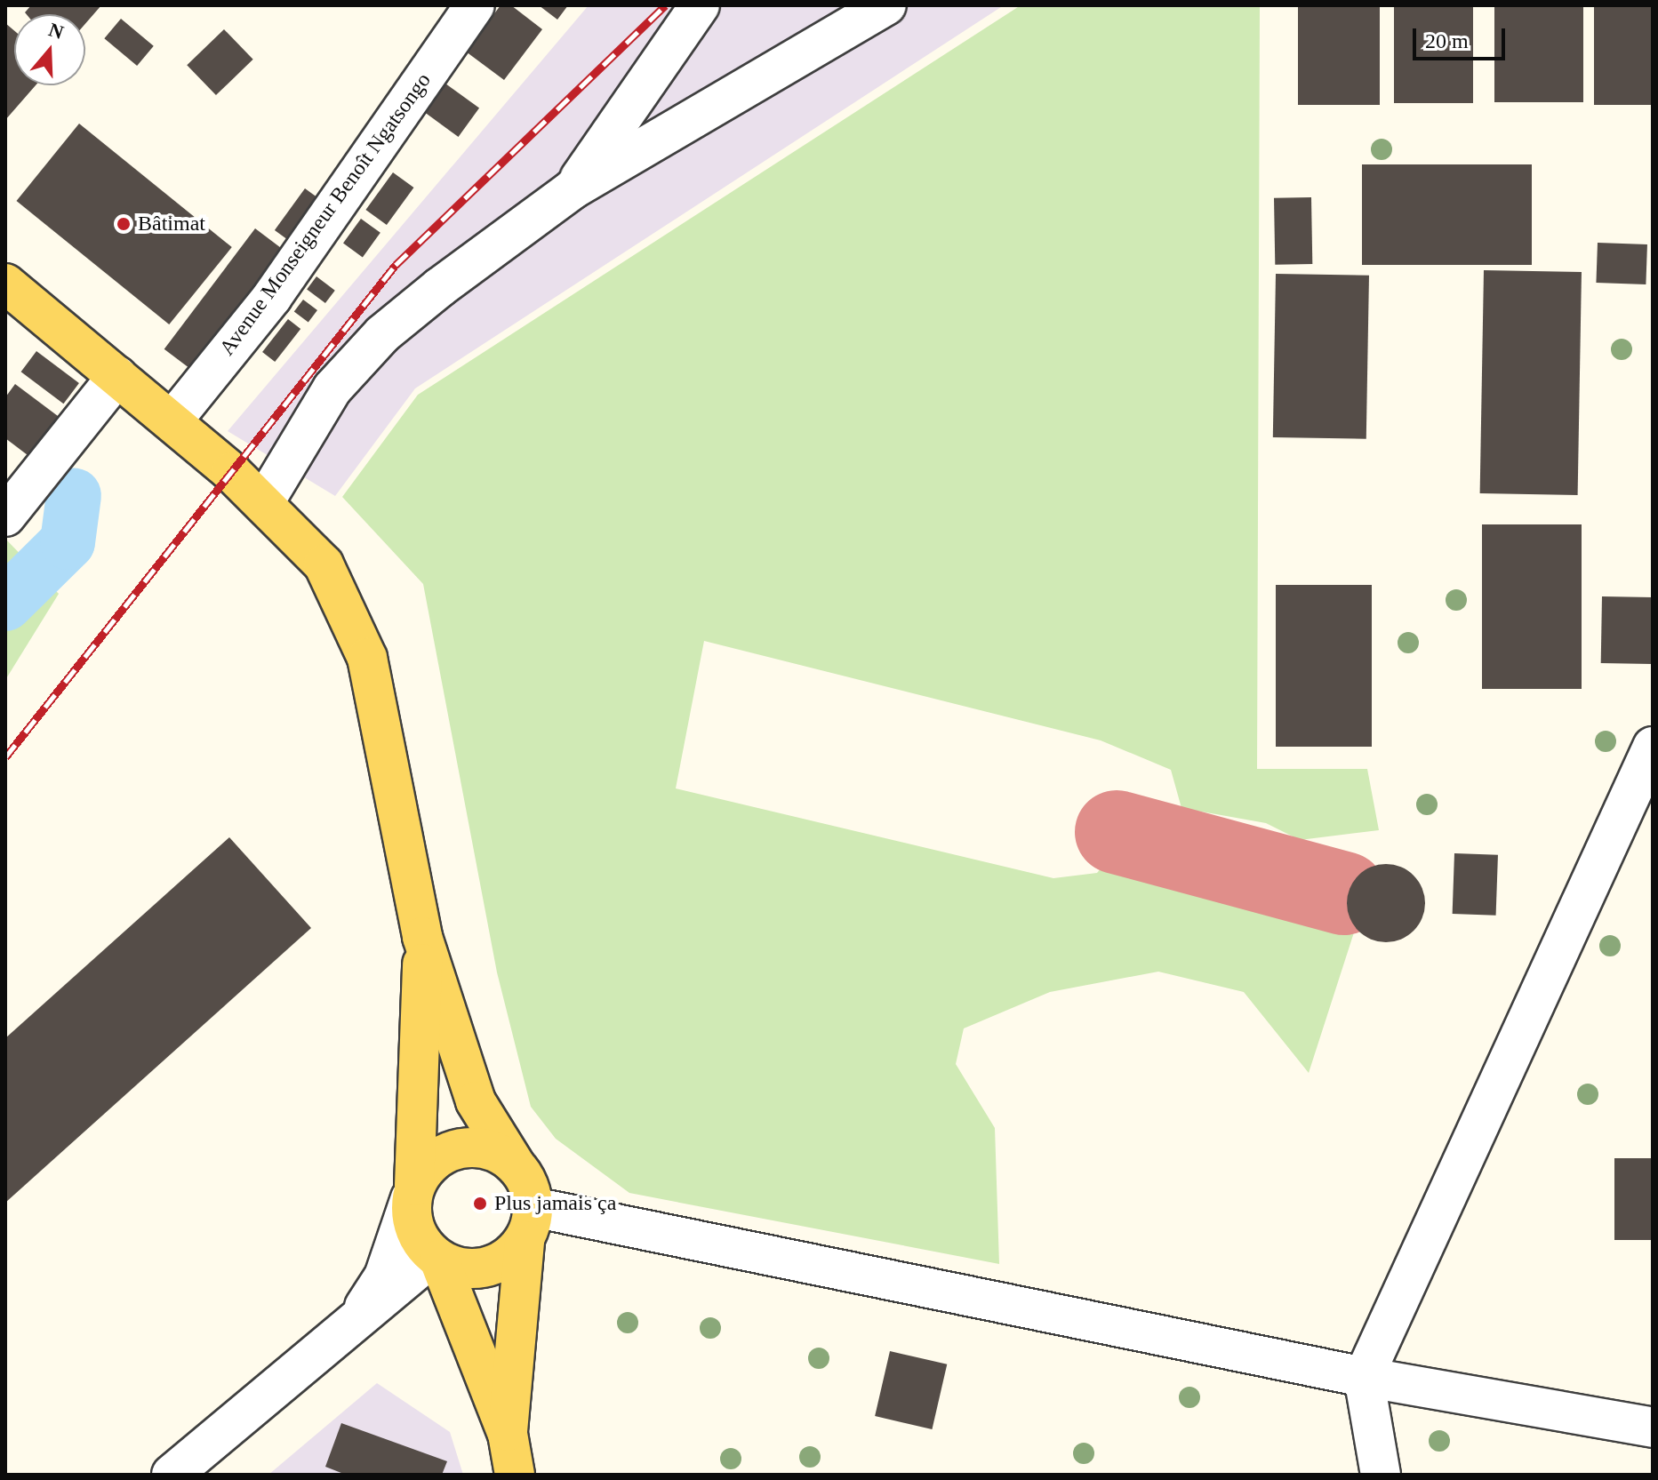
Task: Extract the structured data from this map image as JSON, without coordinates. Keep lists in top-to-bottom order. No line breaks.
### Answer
{"streets":{"street":["Avenue Monseigneur Benoît Ngatsongo"]},"places":["Bâtimat","Plus jamais ça"],"scale_bar":"20 m","north":"top"}
